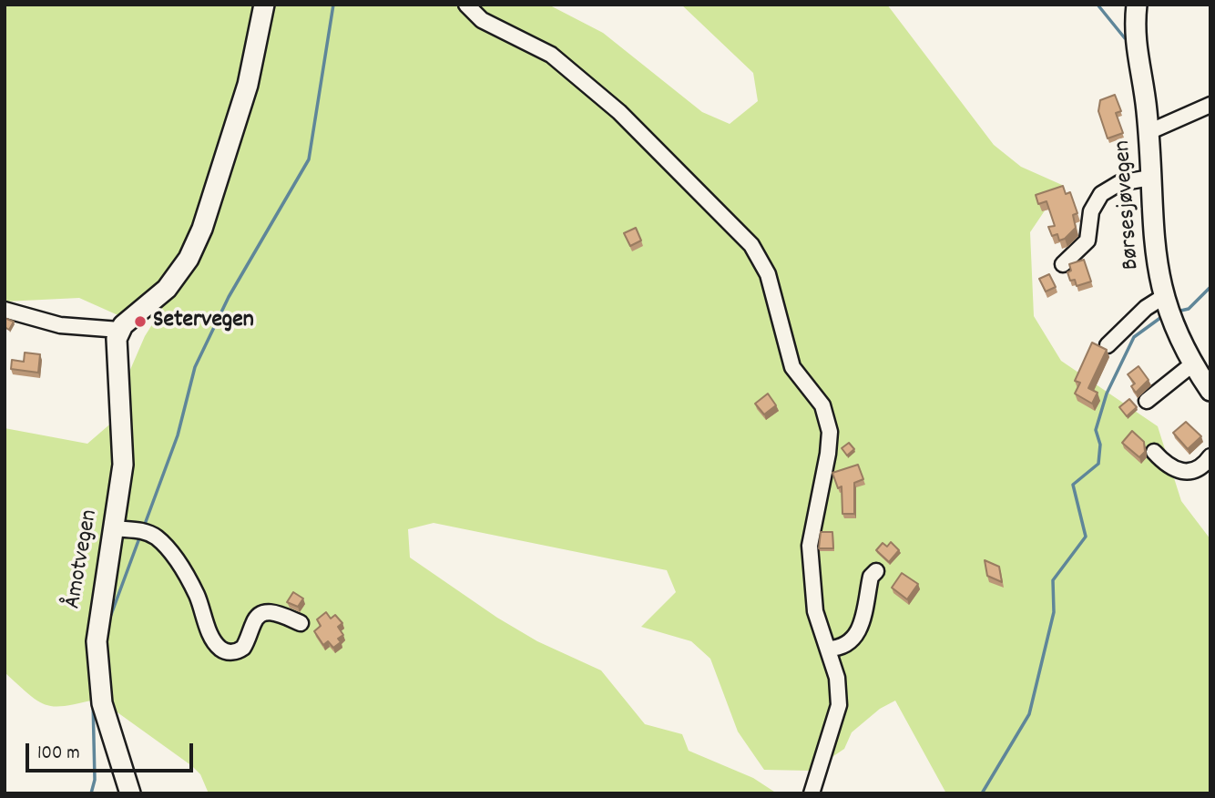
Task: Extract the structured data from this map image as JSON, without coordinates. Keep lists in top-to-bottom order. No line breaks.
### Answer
{"streets":{"main road":["Børsesjøvegen","Åmotvegen"]},"places":["Setervegen"],"scale_bar":"100 m"}
